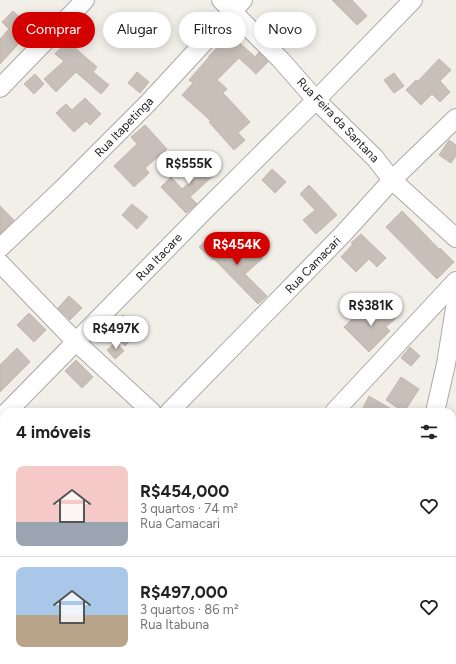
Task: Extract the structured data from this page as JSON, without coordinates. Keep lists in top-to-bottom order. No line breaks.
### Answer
{"streets":{"street":["Rua Feira da Santana","Rua Itapetinga","Rua Itacare","Rua Camacari"]},"crossings":[["Rua Feira da Santana","Rua Itapetinga"],["Rua Feira da Santana","Rua Itacare"],["Rua Feira da Santana","Rua Camacari"]],"page":{"chip":["Comprar","Alugar","Filtros","Novo"],"price":["R$555K","R$454K","R$381K","R$497K"],"heading":"4 imóveis","list":[{"name":"R$454,000","note":"3 quartos · 74 m² · Rua Camacari"},{"name":"R$497,000","note":"3 quartos · 86 m² · Rua Itabuna"}]}}
